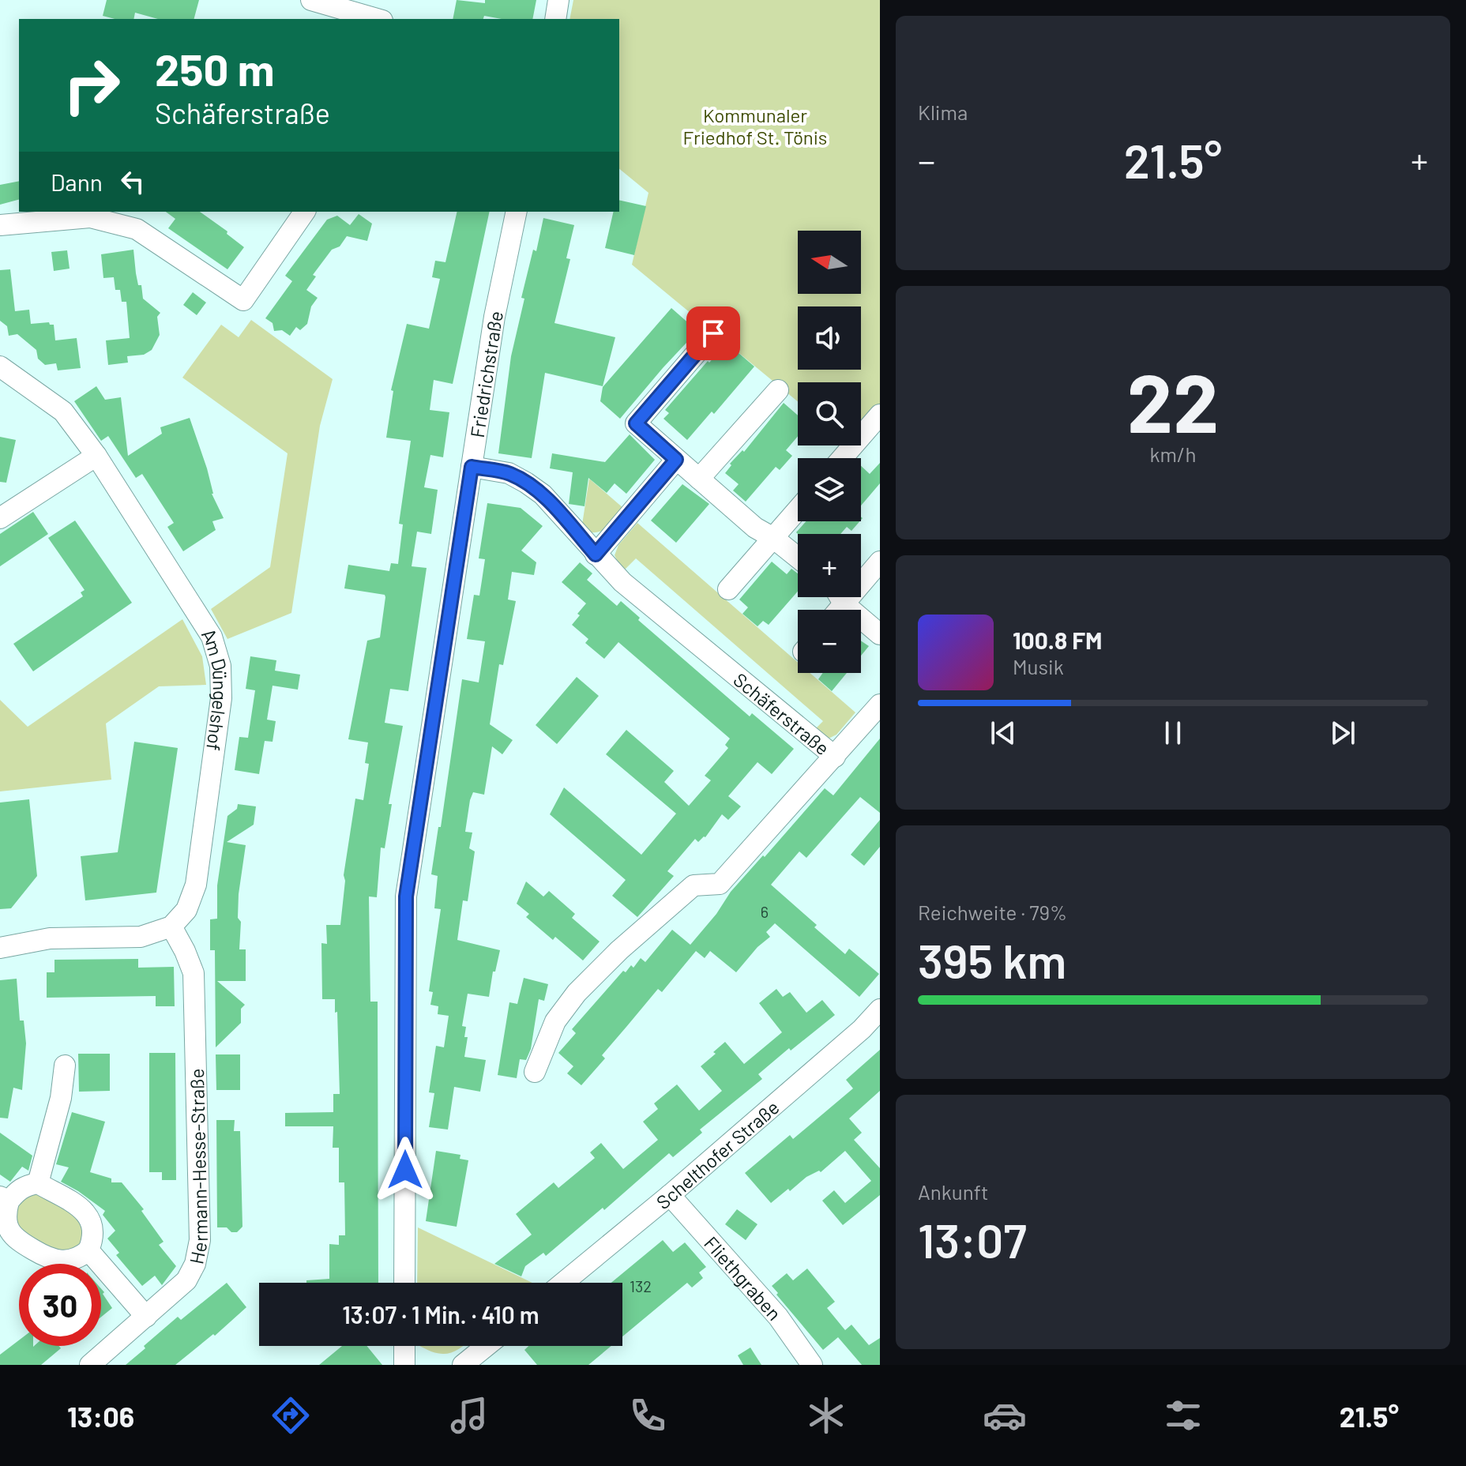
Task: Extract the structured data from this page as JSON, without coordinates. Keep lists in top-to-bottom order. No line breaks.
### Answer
{"streets":{"street":["Friedrichstraße","Am Düngelshof","Schäferstraße","Schelthofer Straße","Hermann-Hesse-Straße","Fliethgraben"]},"crossings":[["Friedrichstraße","Schäferstraße"],["Am Düngelshof","Hermann-Hesse-Straße"],["Schelthofer Straße","Fliethgraben"]],"parks":["Kommunaler Friedhof St. Tönis"],"house_numbers":["6","132"],"north":"left","page":{"tile":["Klima",["22","km/h"],["Reichweite · 79%","395 km"],["Ankunft","13:07"]],"turn":["250 m","Schäferstraße"],"heat":["−","21.5°","+"],"then":"Dann","map_buttons":["+","−"],"song":["100.8 FM","Musik"],"limit":"30","trip":"13:07 · 1 Min. · 410 m","tabs":["13:06","21.5°"]}}
